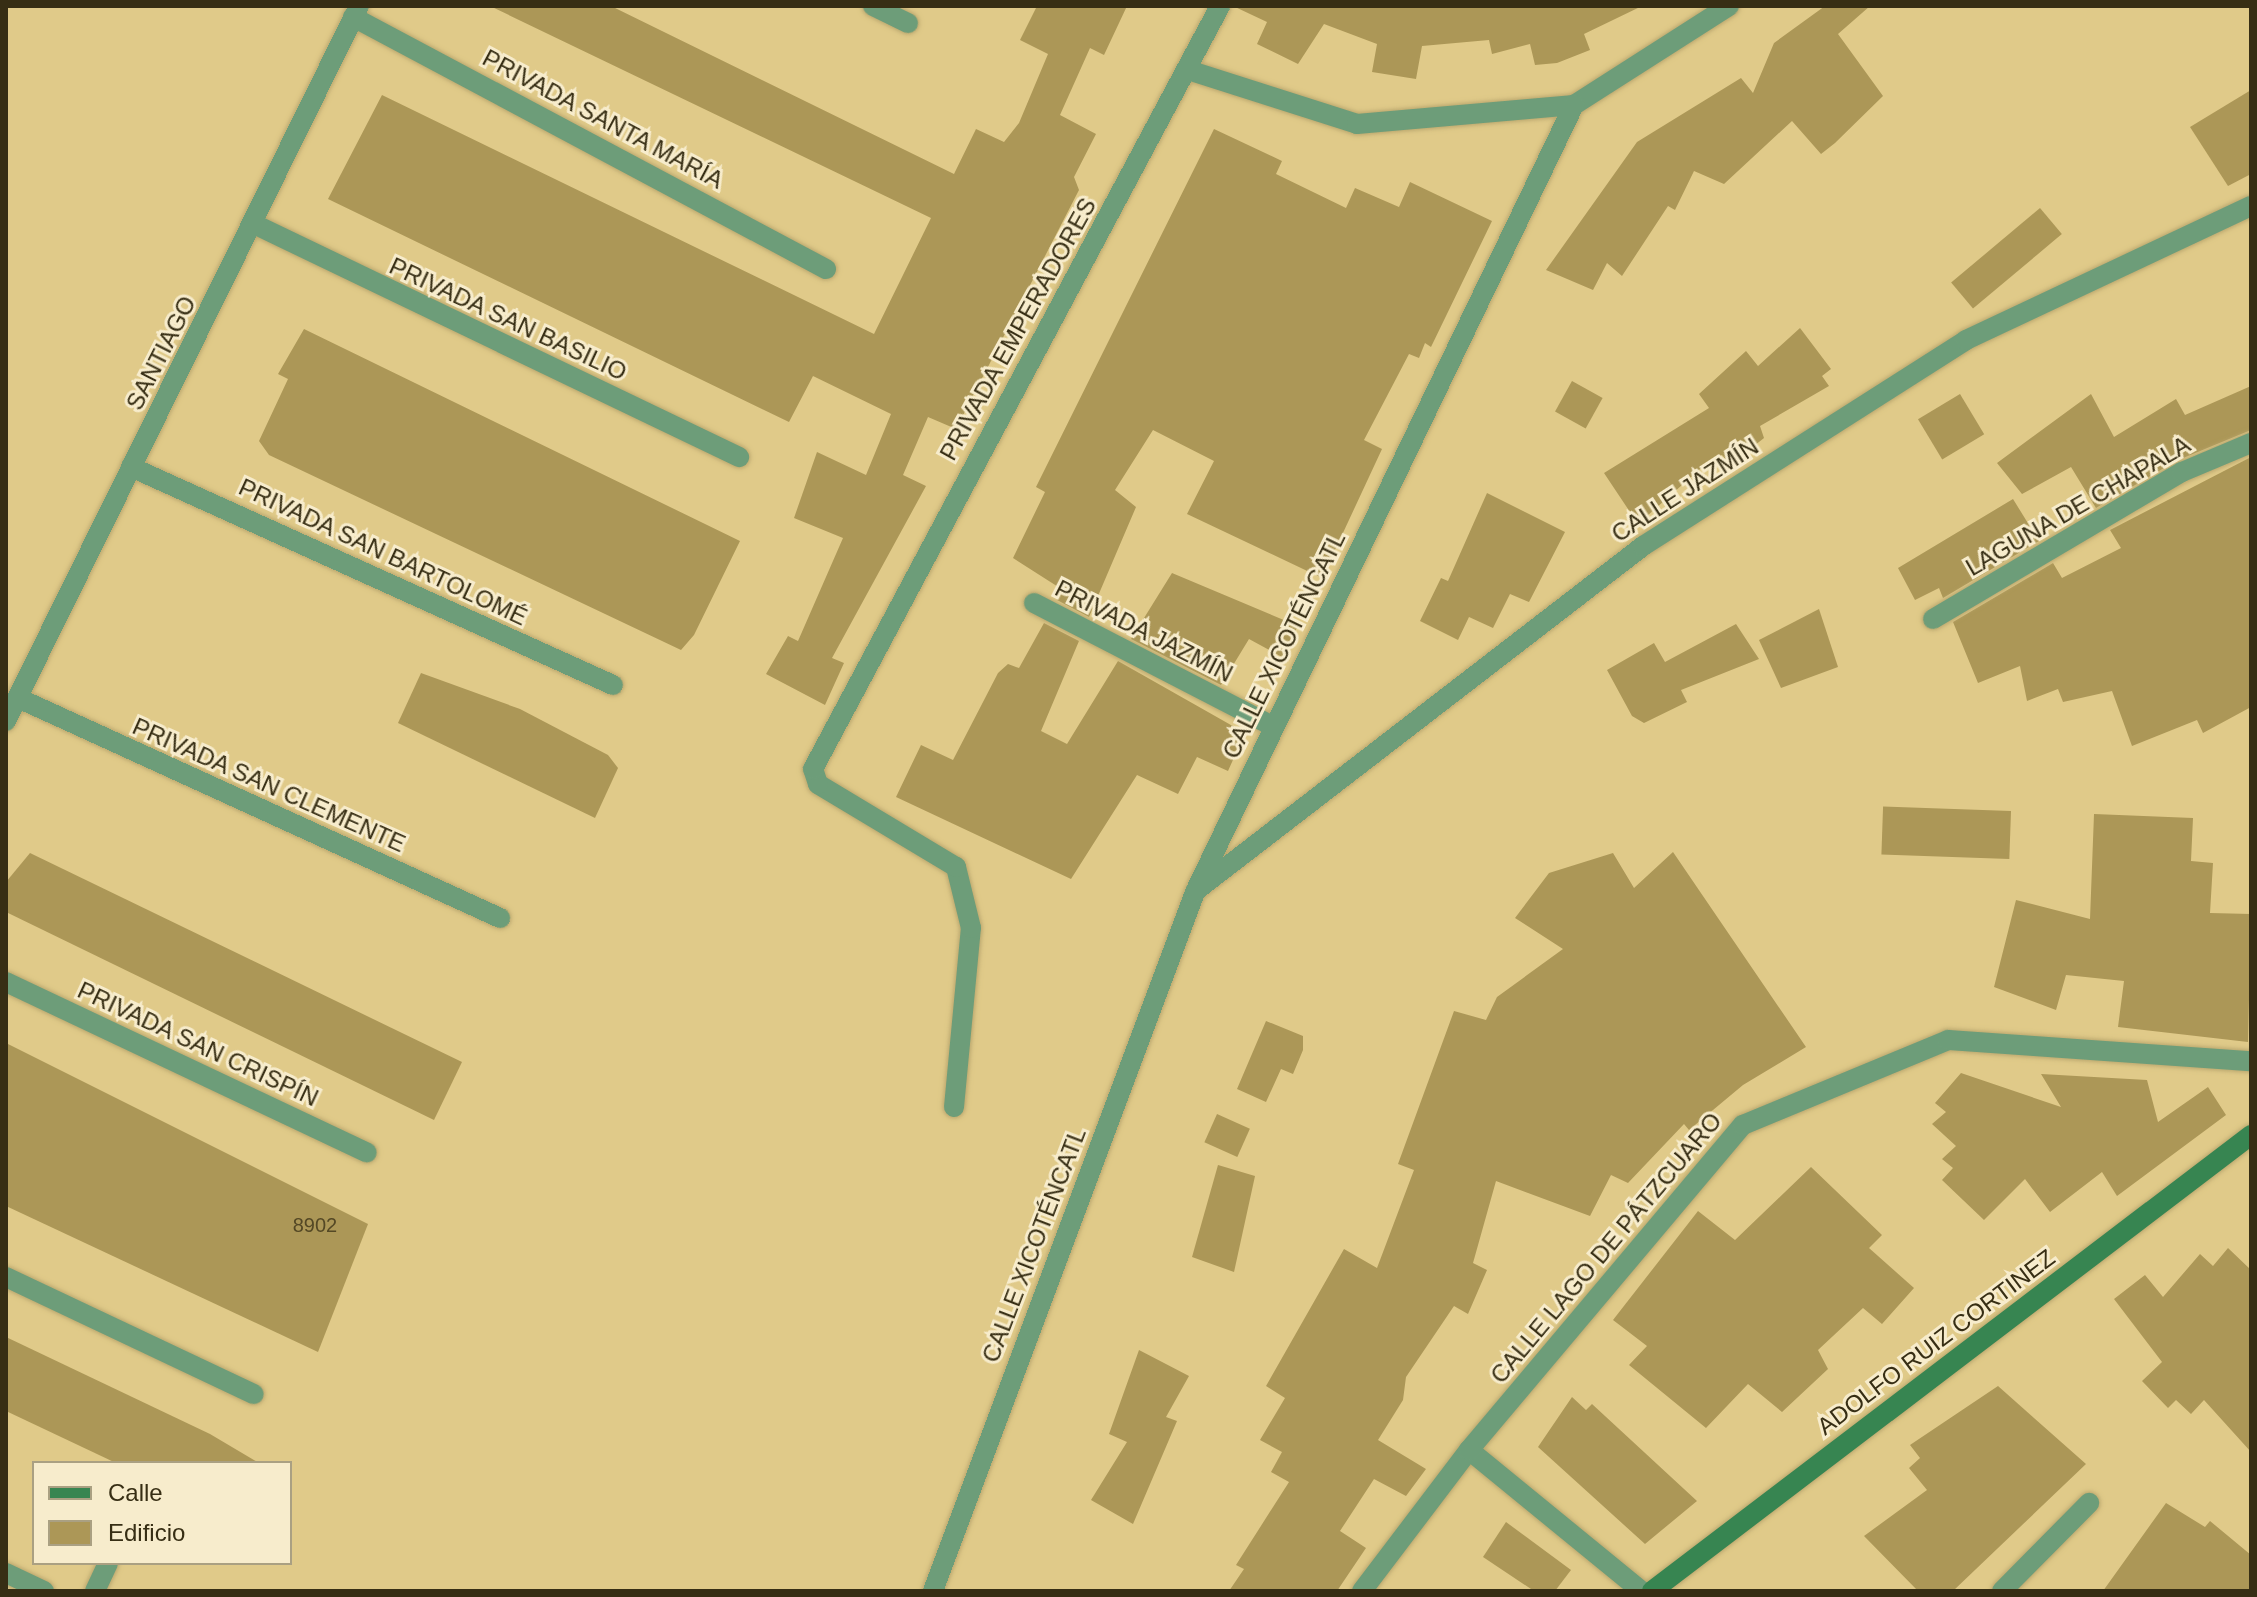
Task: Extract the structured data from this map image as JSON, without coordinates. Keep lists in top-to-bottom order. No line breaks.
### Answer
{"streets":{"street":["PRIVADA SANTA MARÍA","PRIVADA SAN BASILIO","PRIVADA EMPERADORES","SANTIAGO","CALLE JAZMÍN","LAGUNA DE CHAPALA","PRIVADA SAN BARTOLOMÉ","PRIVADA JAZMÍN","CALLE XICOTÉNCATL","PRIVADA SAN CLEMENTE","PRIVADA SAN CRISPÍN","CALLE LAGO DE PÁTZCUARO","ADOLFO RUIZ CORTINEZ"]},"crossings":[["PRIVADA SANTA MARÍA","SANTIAGO"],["PRIVADA SAN BASILIO","SANTIAGO"],["SANTIAGO","PRIVADA SAN BARTOLOMÉ"],["SANTIAGO","PRIVADA SAN CLEMENTE"],["CALLE JAZMÍN","CALLE XICOTÉNCATL"],["PRIVADA JAZMÍN","CALLE XICOTÉNCATL"]],"house_numbers":["8902"],"legend":["Calle","Edificio"]}
